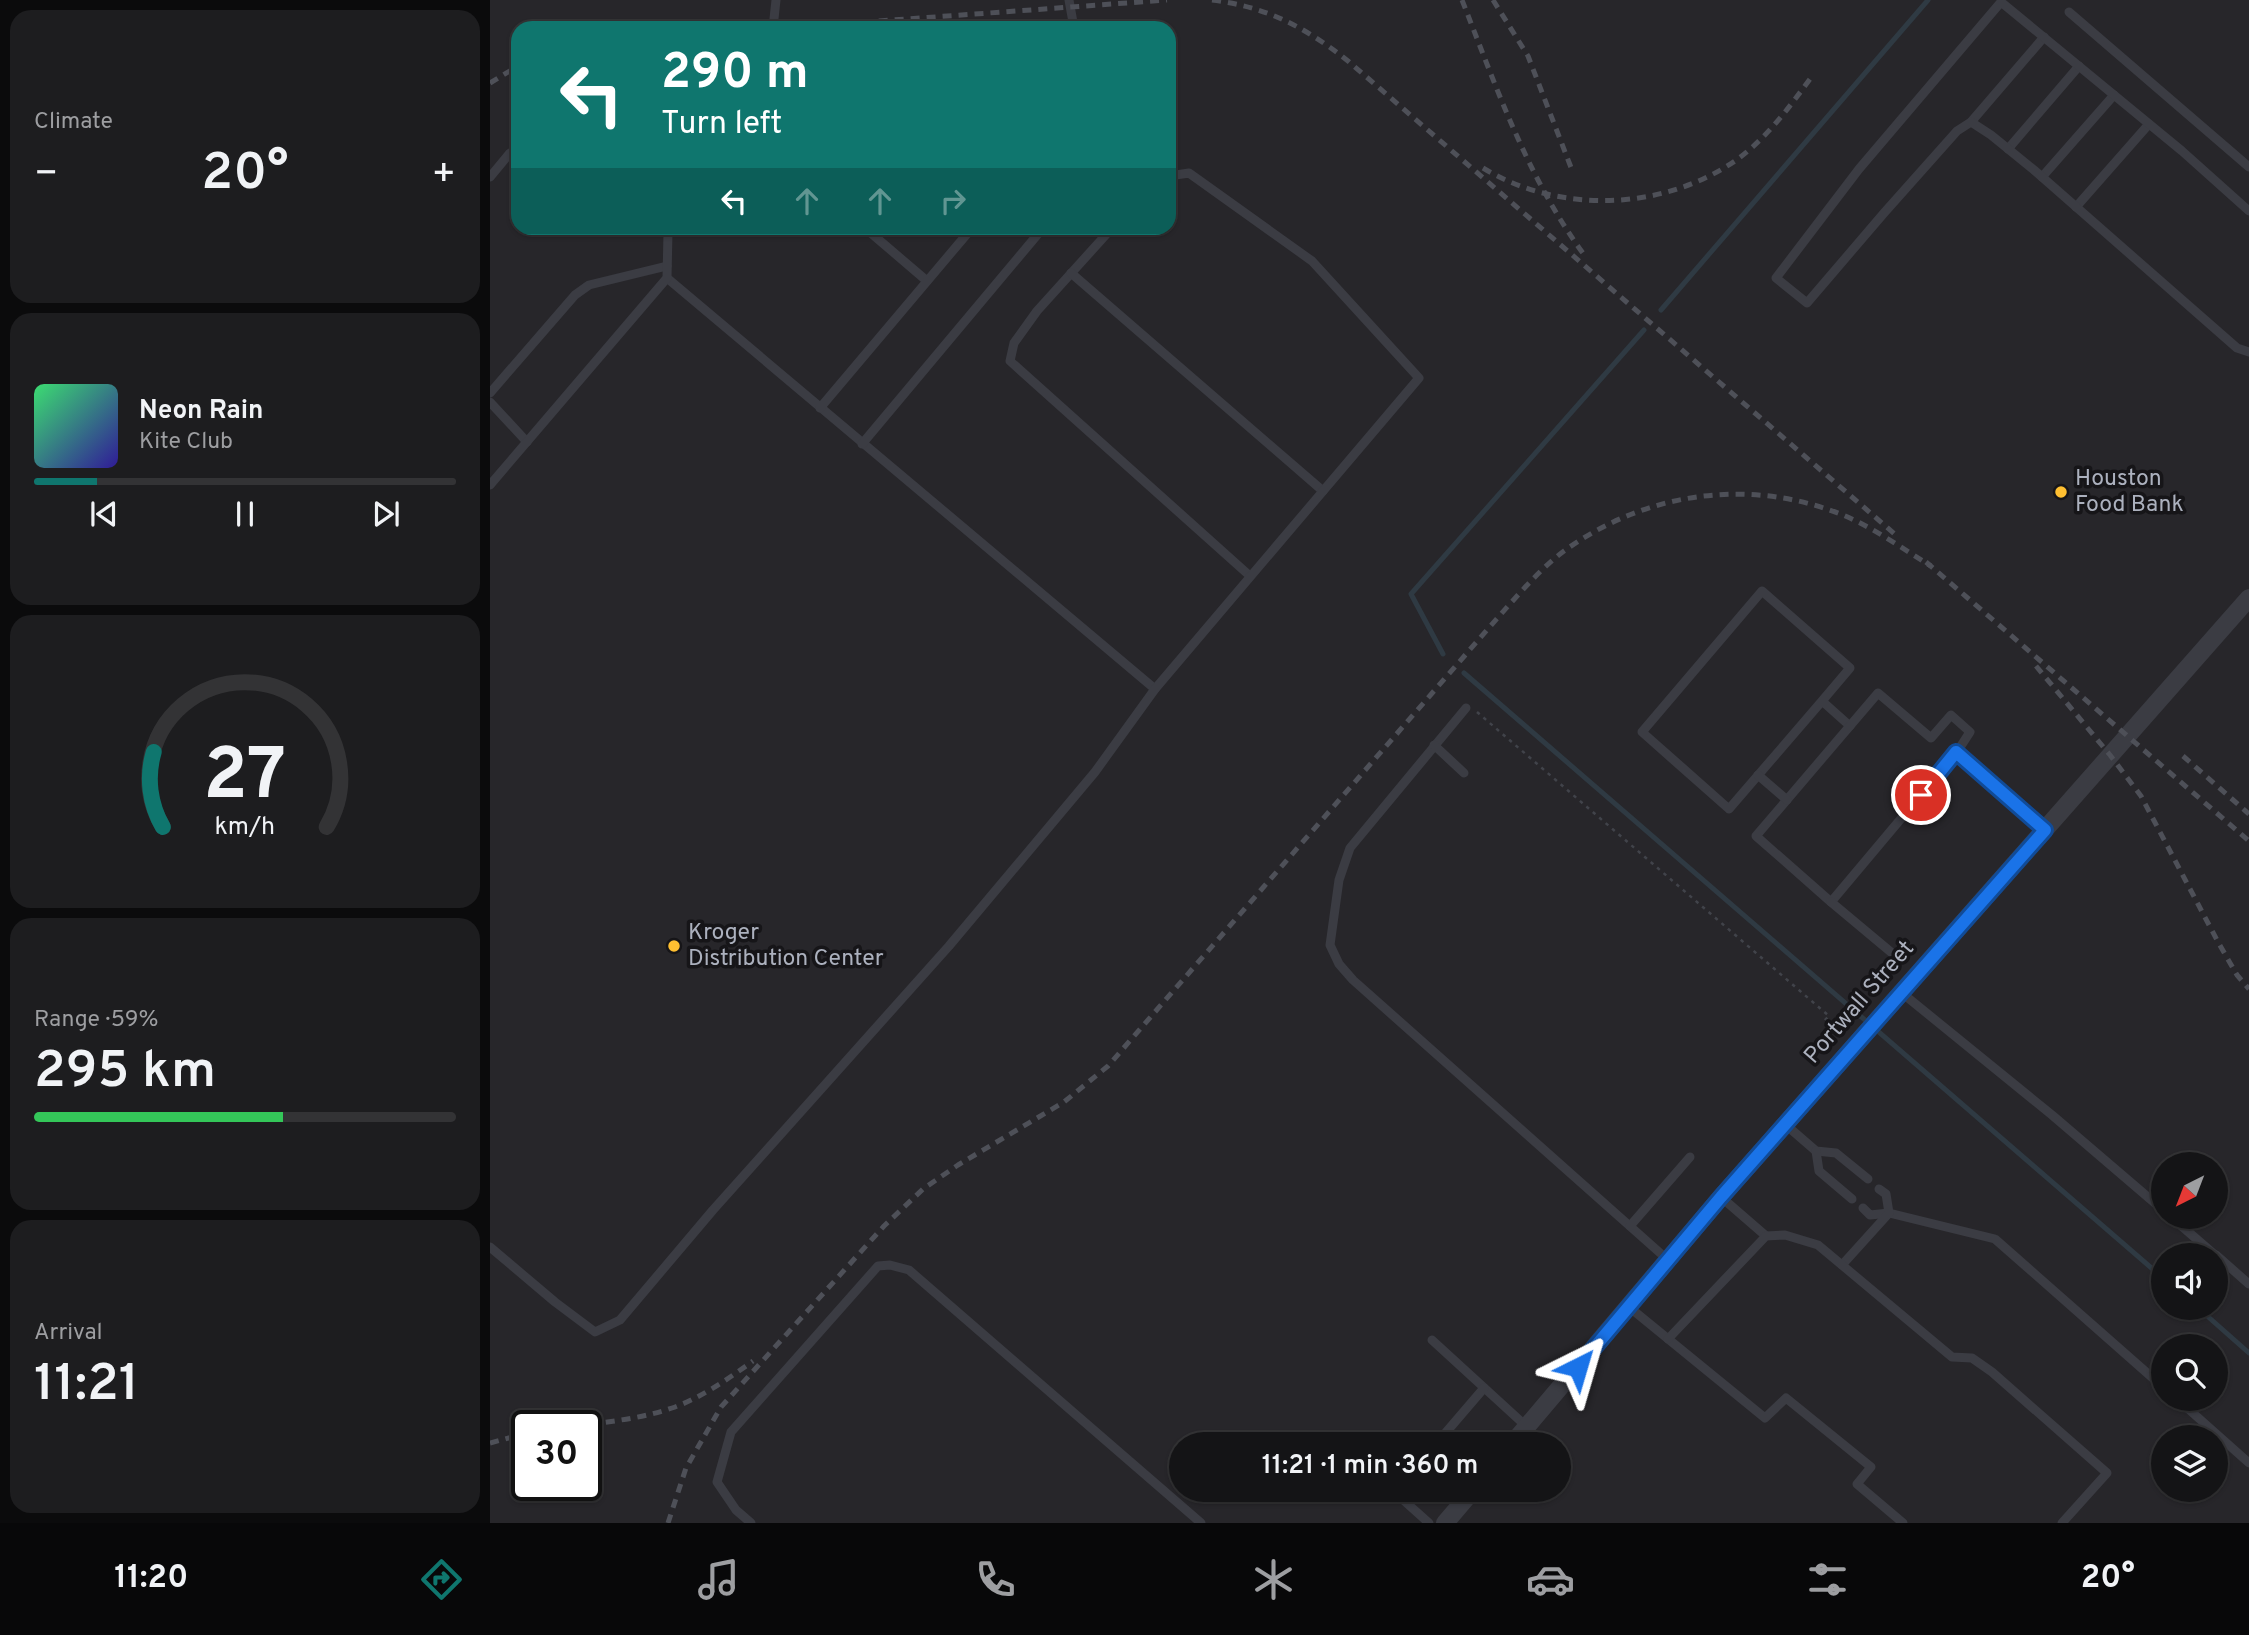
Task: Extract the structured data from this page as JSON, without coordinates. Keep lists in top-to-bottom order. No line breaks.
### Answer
{"streets":{"street":["Portwall Street"]},"places":["Houston Food Bank","Kroger Distribution Center"],"north":"bottom left","page":{"tile":["Climate",["Range · 59%","295 km"],["Arrival","11:21"]],"turn":["290 m","Turn left"],"heat":["−","20°","+"],"song":["Neon Rain","Kite Club"],"limit":"30","trip":"11:21 · 1 min · 360 m","tabs":["11:20","20°"],"gauge":["27","km/h"]}}
